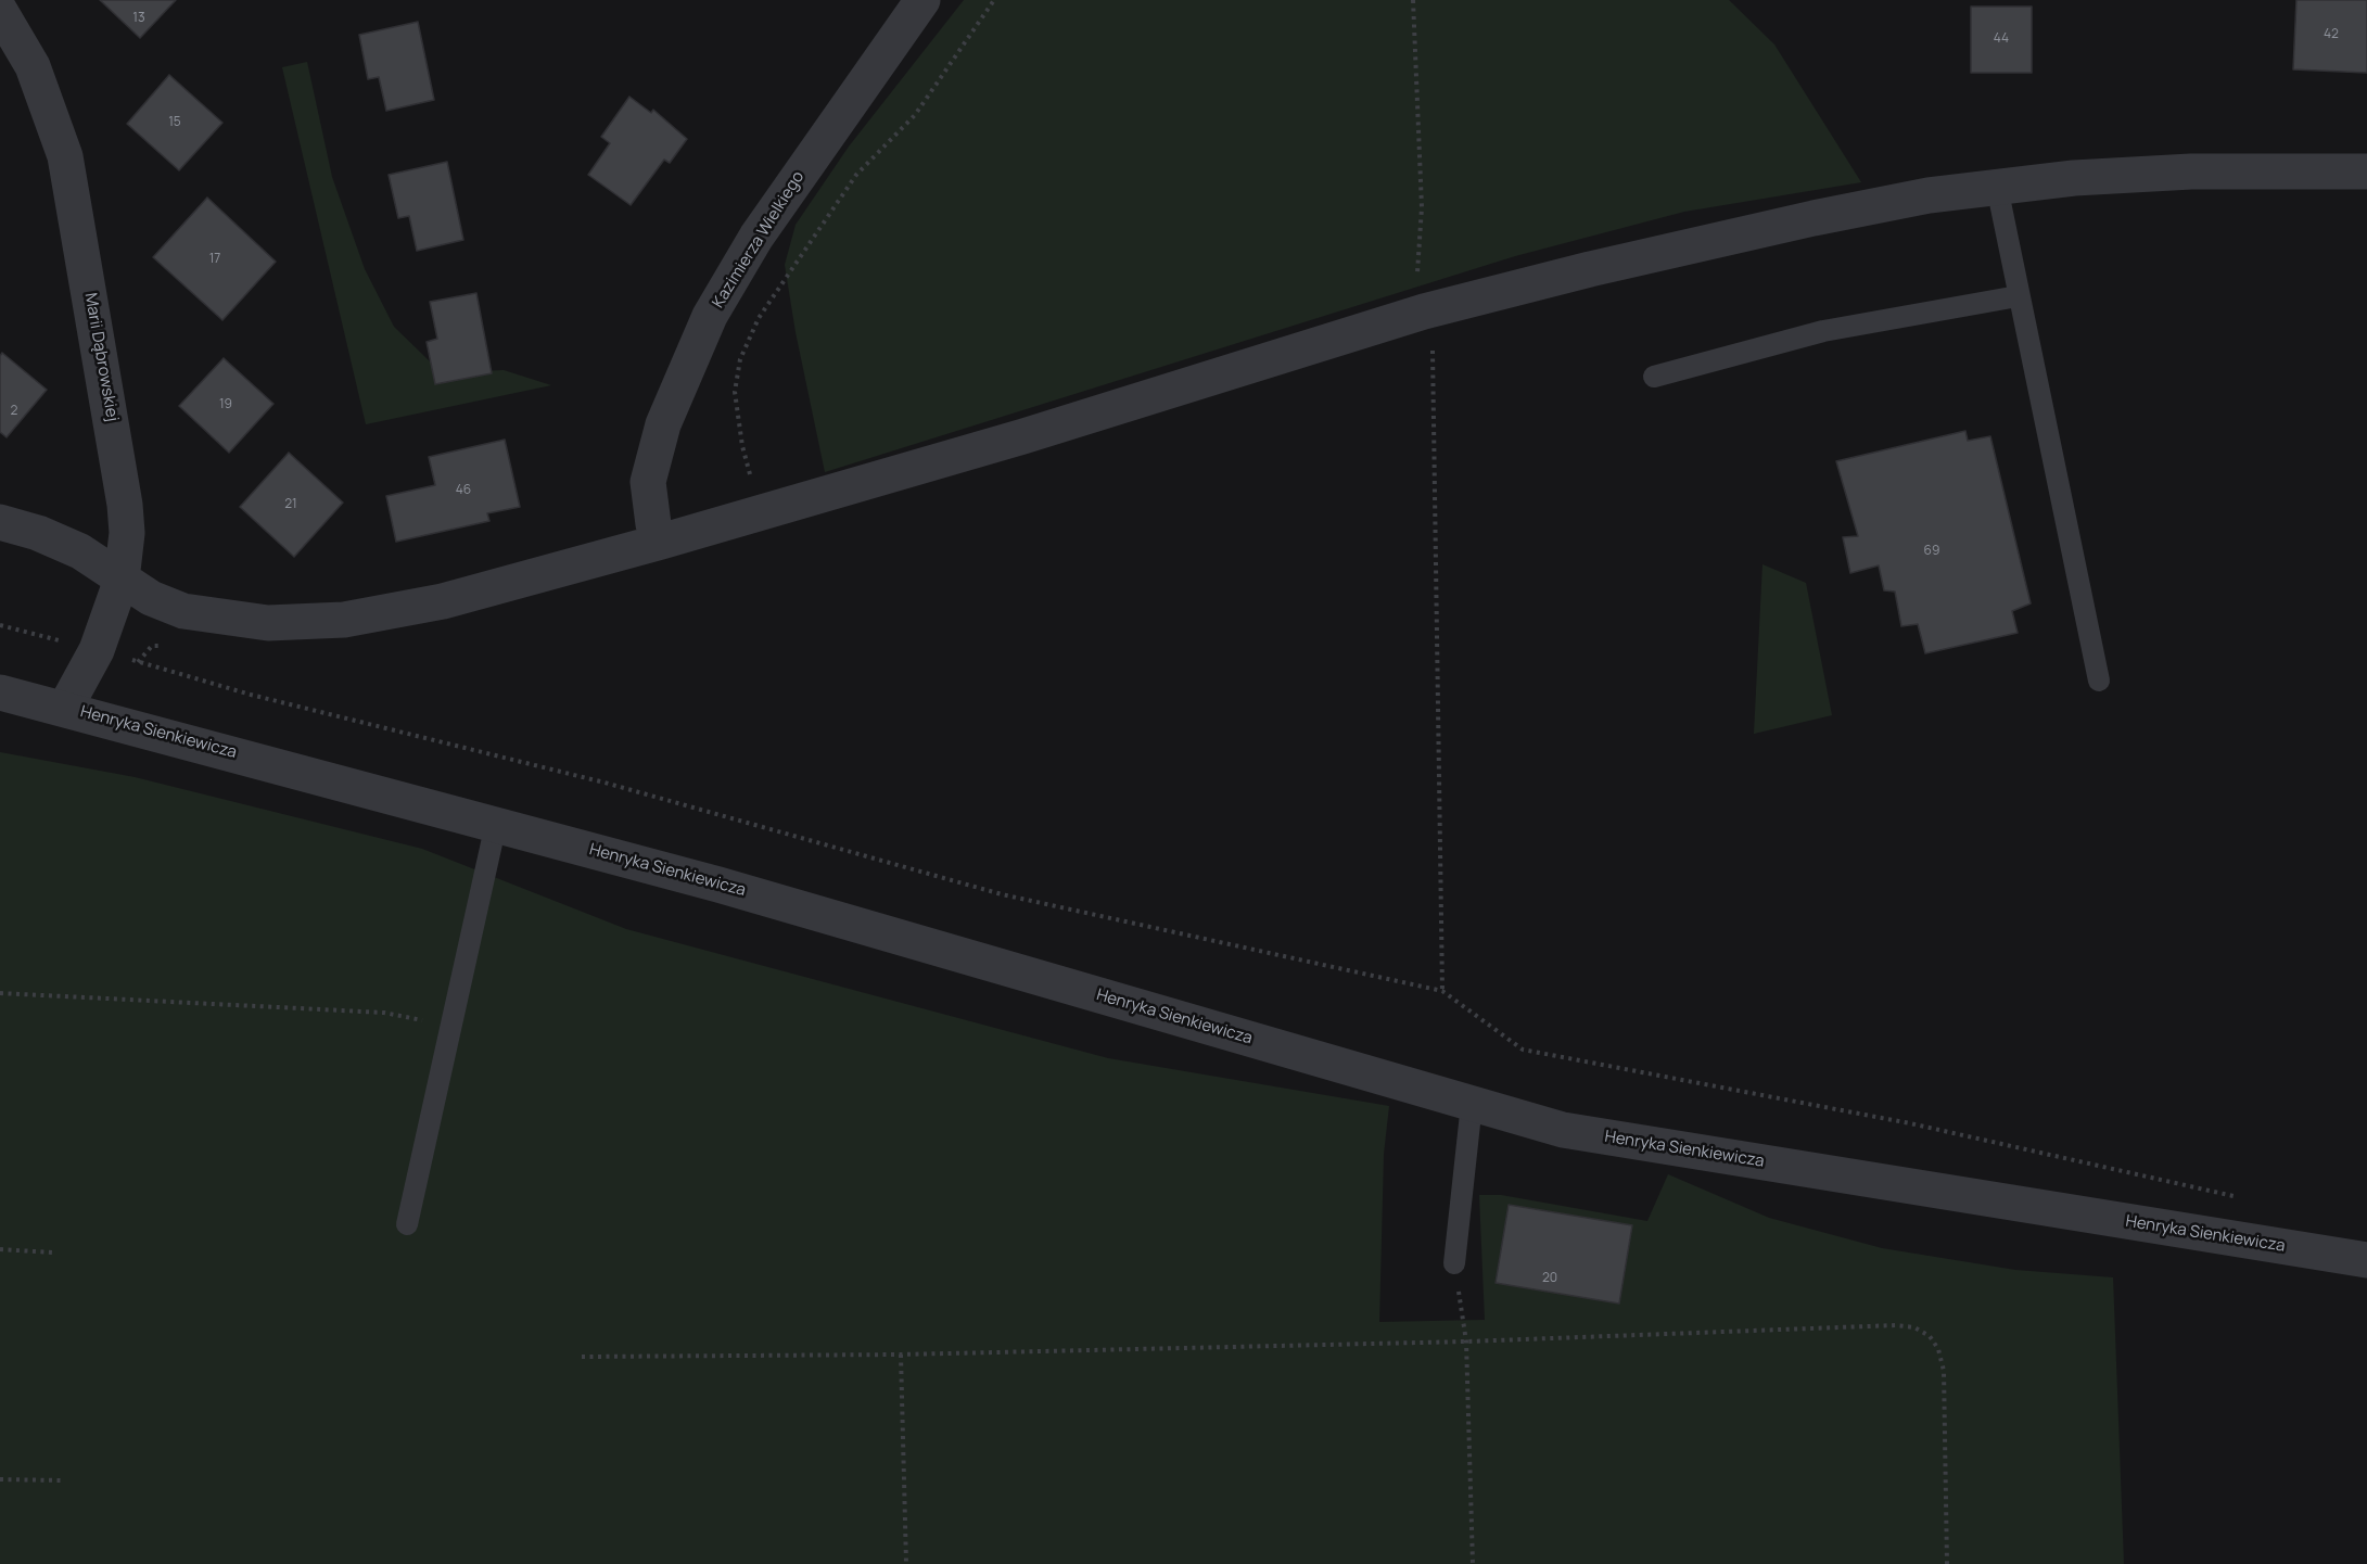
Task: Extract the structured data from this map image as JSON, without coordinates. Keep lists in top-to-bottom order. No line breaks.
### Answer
{"streets":{"street":["Kazimierza Wielkiego","Marii Dąbrowskiej","Henryka Sienkiewicza"]},"crossings":[["Marii Dąbrowskiej","Henryka Sienkiewicza"]],"house_numbers":["13","42","44","15","17","19","2","46","21","69","20"]}
